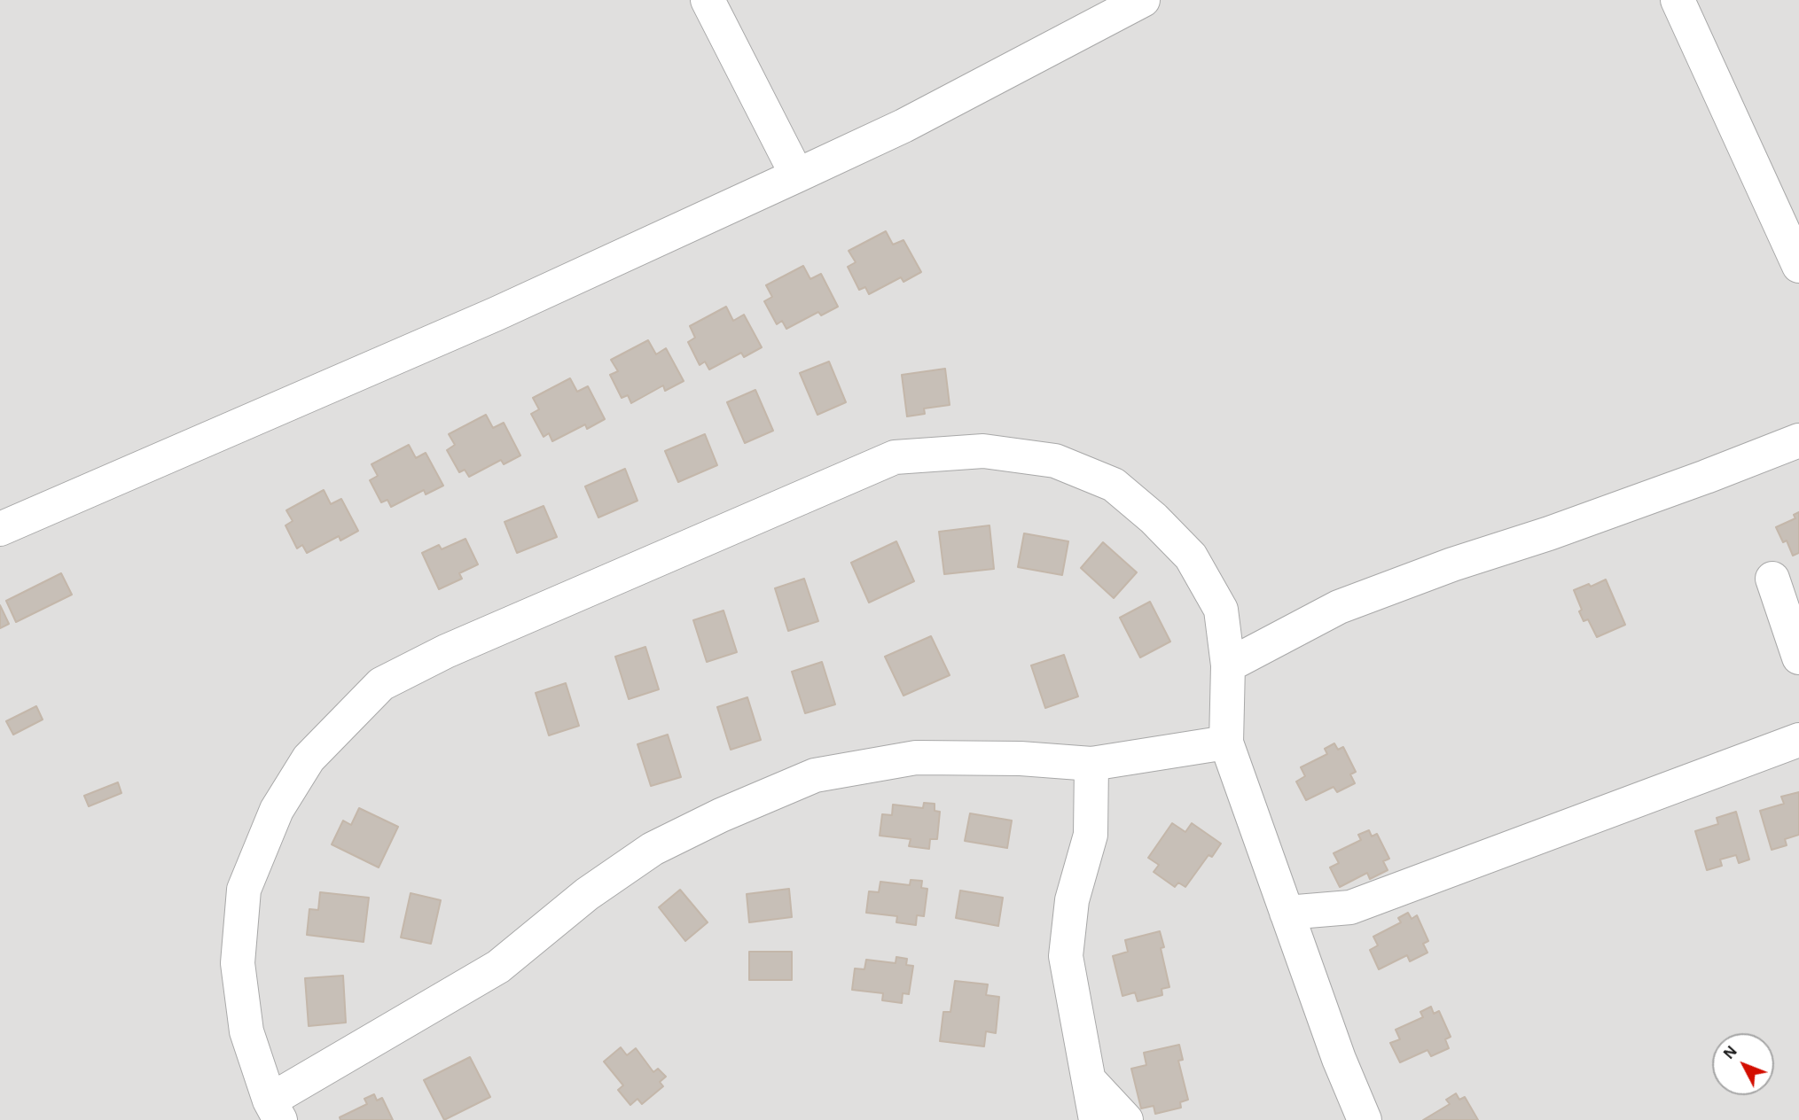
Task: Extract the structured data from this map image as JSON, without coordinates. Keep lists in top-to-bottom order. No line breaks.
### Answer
{"north":"top left"}
